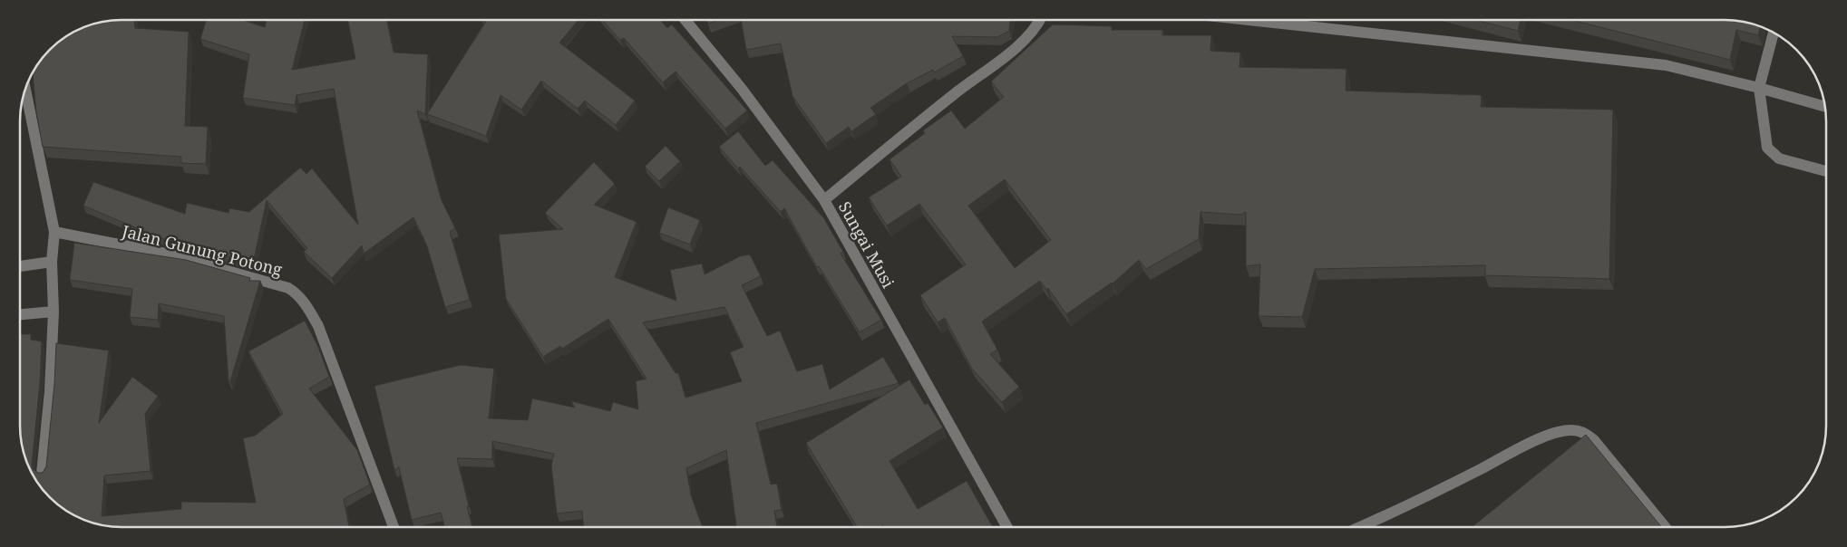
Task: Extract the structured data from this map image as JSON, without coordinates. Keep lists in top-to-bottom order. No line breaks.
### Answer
{"streets":{"street":["Sungai Musi","Jalan Gunung Potong"]}}
